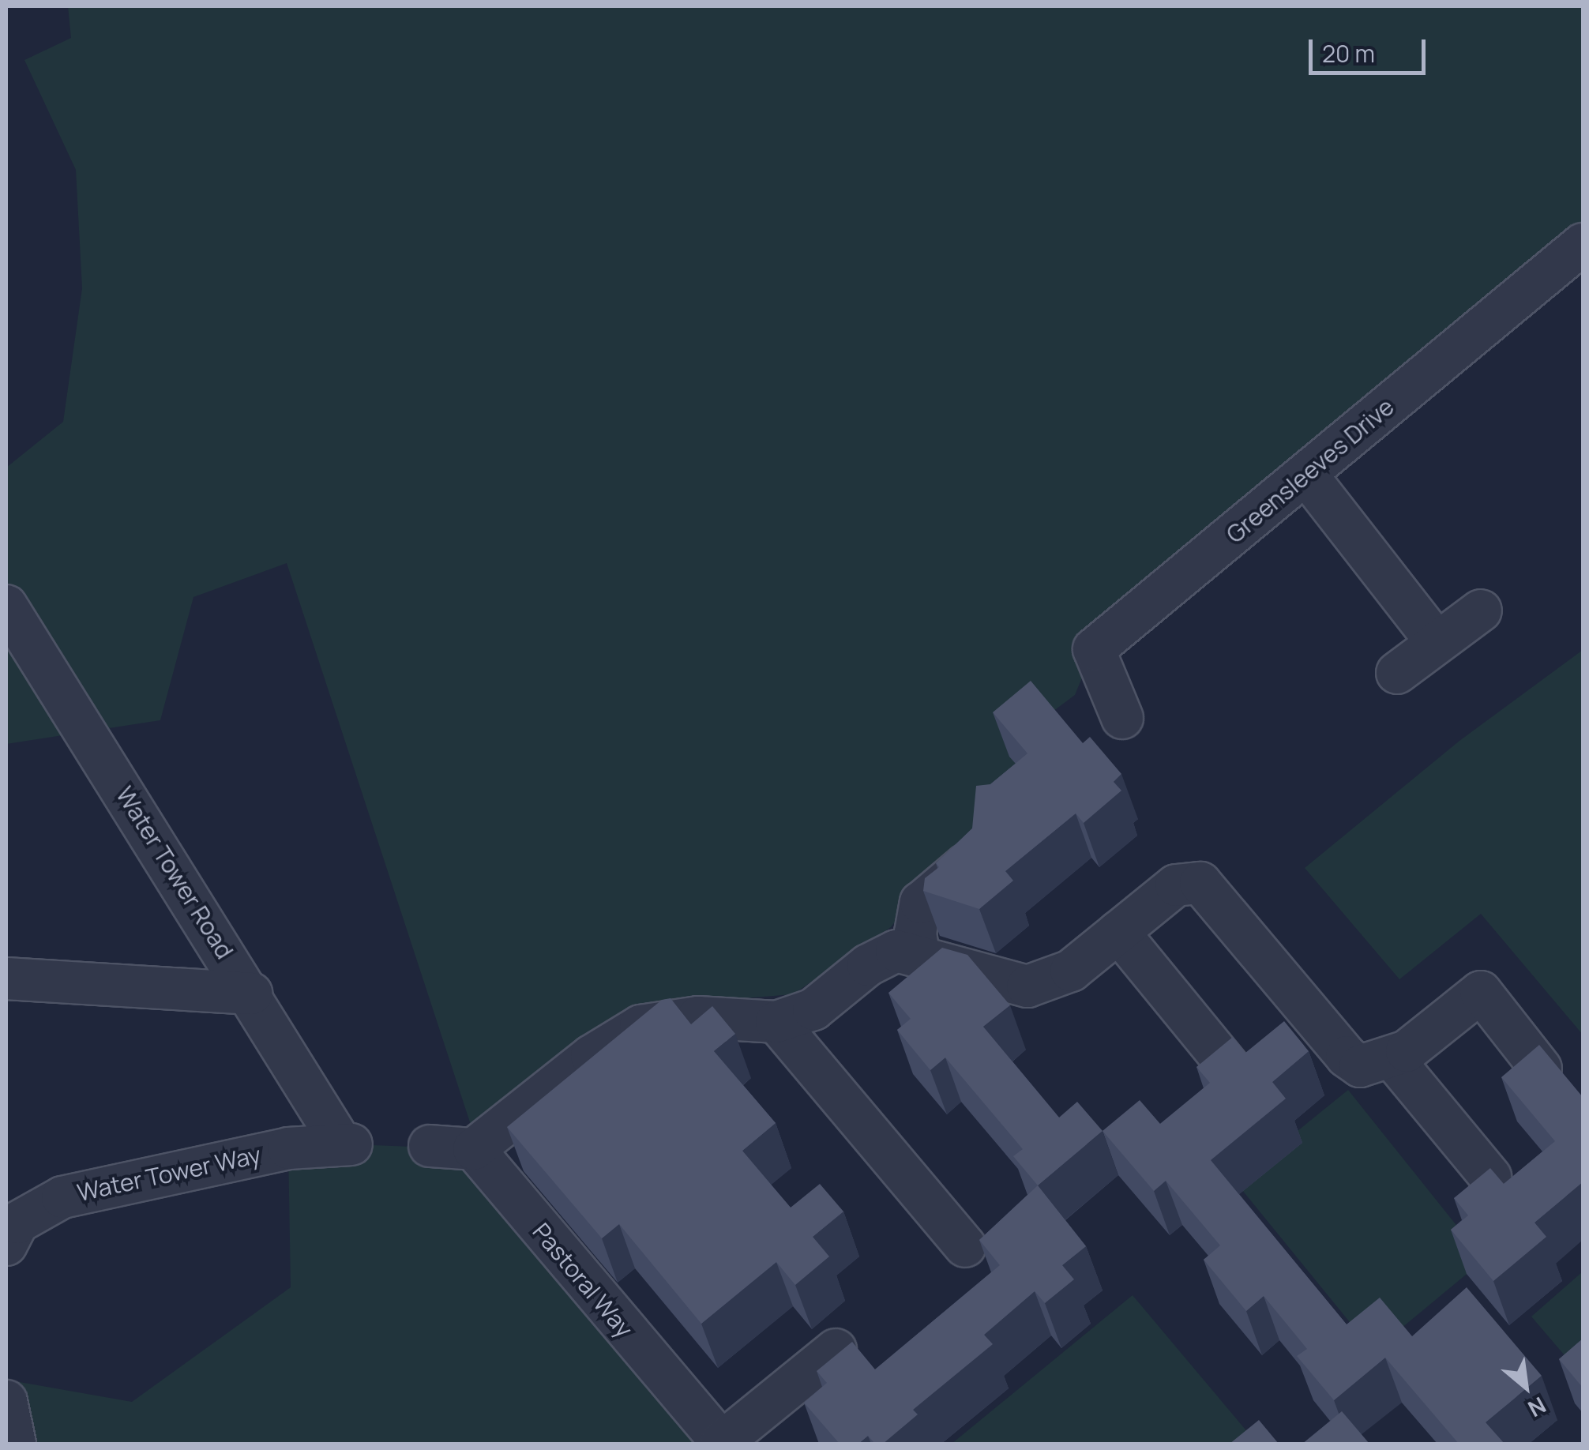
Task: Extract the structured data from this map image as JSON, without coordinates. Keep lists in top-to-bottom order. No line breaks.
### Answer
{"streets":{"street":["Greensleeves Drive","Water Tower Road","Water Tower Way","Pastoral Way"]},"crossings":[["Water Tower Road","Water Tower Way"]],"scale_bar":"20 m","north":"bottom right"}
